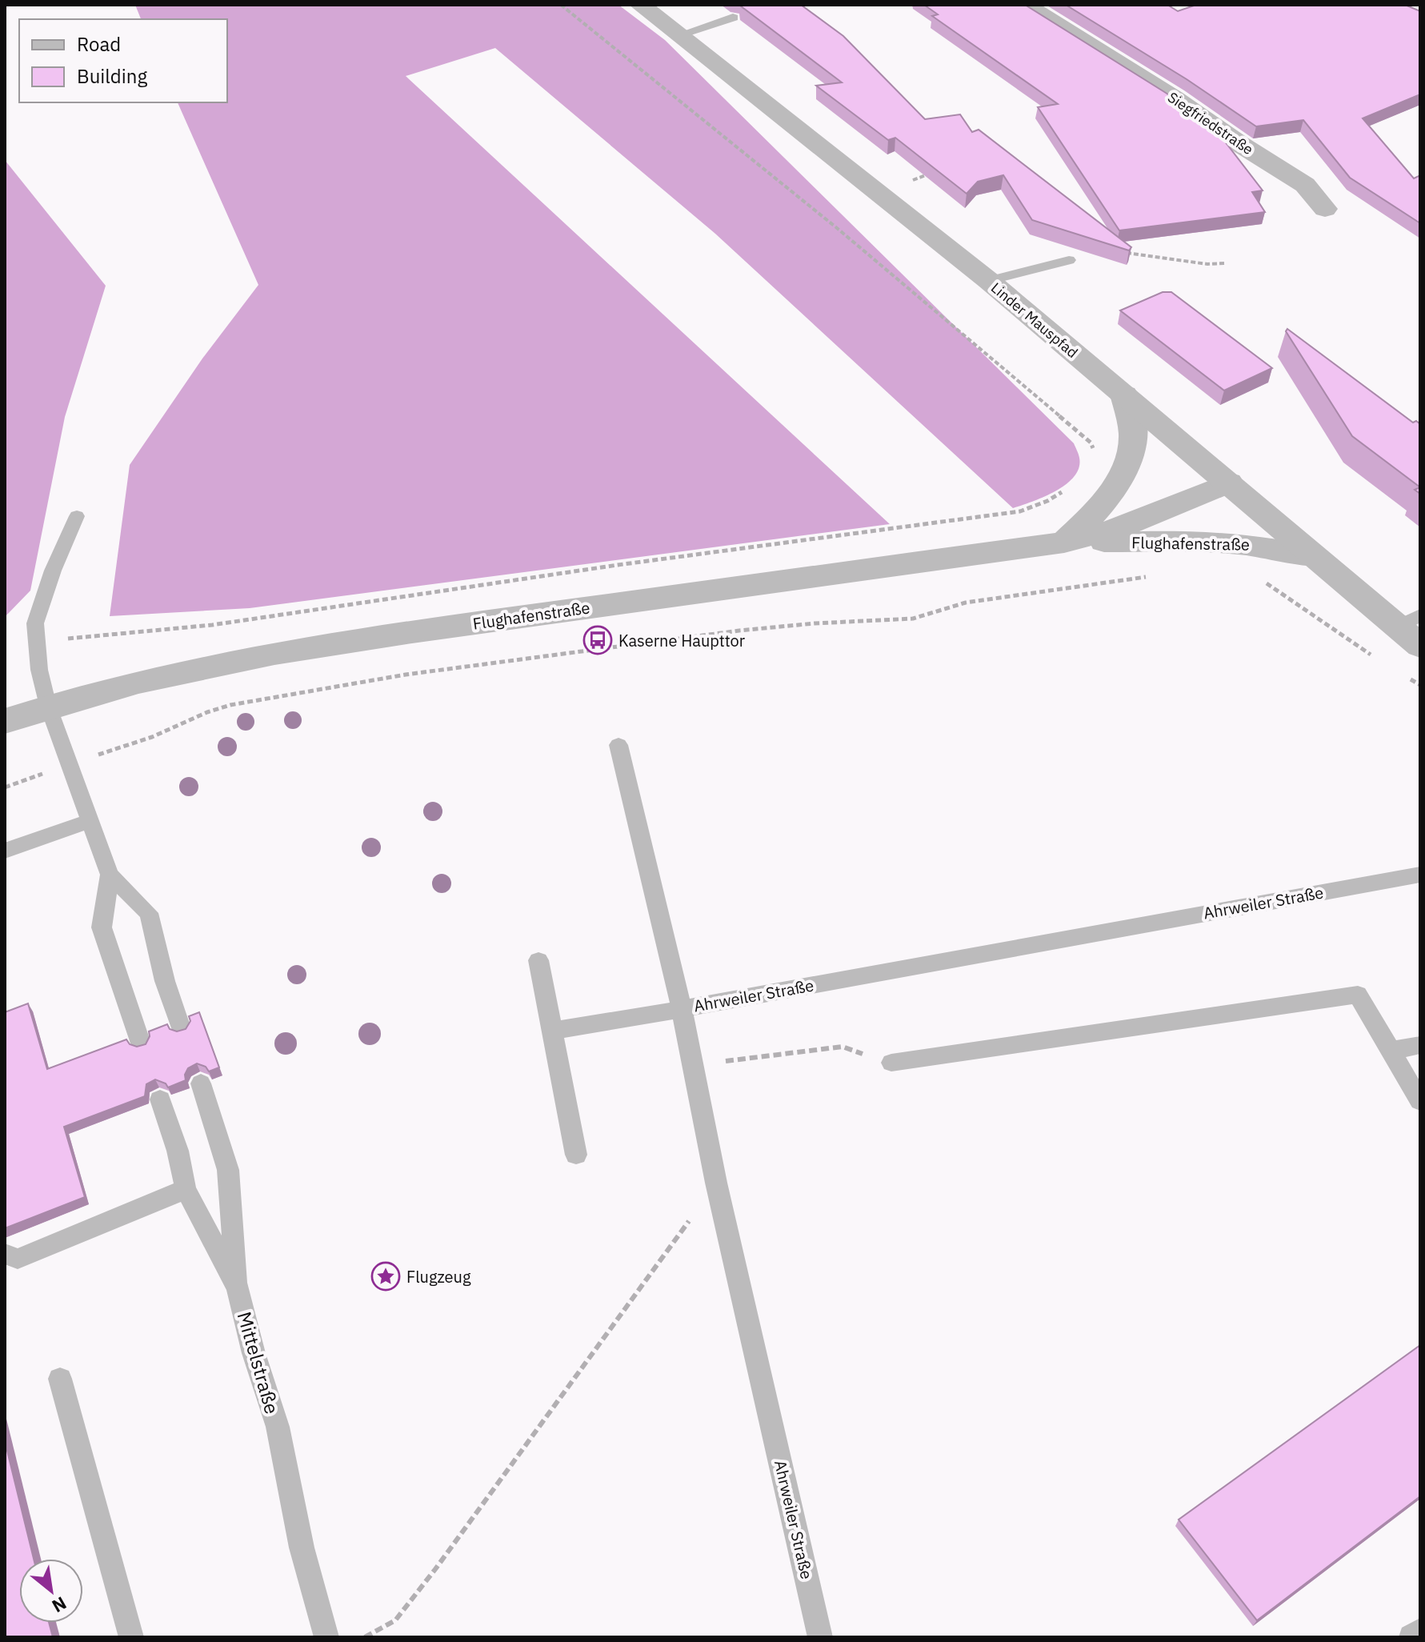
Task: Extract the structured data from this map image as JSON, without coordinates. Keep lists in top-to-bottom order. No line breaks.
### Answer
{"streets":{"street":["Siegfriedstraße","Linder Mauspfad","Flughafenstraße"],"lane":["Ahrweiler Straße","Mittelstraße"]},"crossings":[["Linder Mauspfad","Flughafenstraße"]],"places":{"bus stop":["Kaserne Haupttor"],"place":["Flugzeug"]},"legend":["Road","Building"],"north":"bottom right"}
